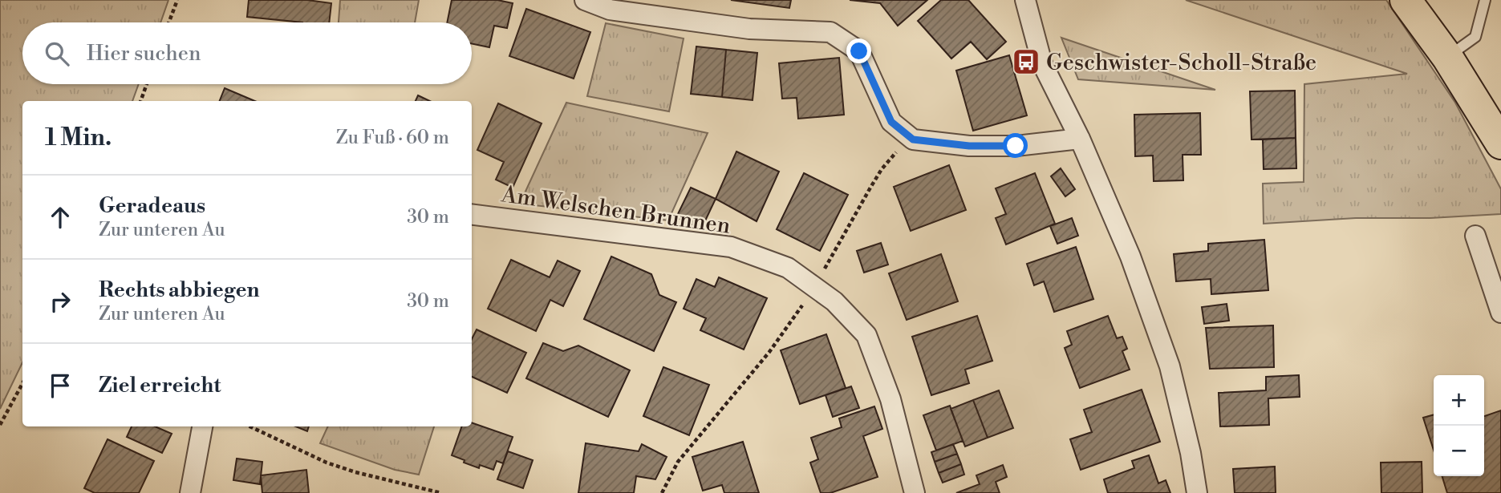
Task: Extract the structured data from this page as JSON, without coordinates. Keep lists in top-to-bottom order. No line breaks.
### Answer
{"streets":{"street":["Am Welschen Brunnen"]},"places":{"bus stop":["Geschwister-Scholl-Straße"]},"page":{"search":"Hier suchen","heading":["1 Min.","Zu Fuß · 60 m"],"list":[["Geradeaus","Zur unteren Au","30 m"],["Rechts abbiegen","Zur unteren Au","30 m"],"Ziel erreicht"],"map_buttons":["+","−"]}}
